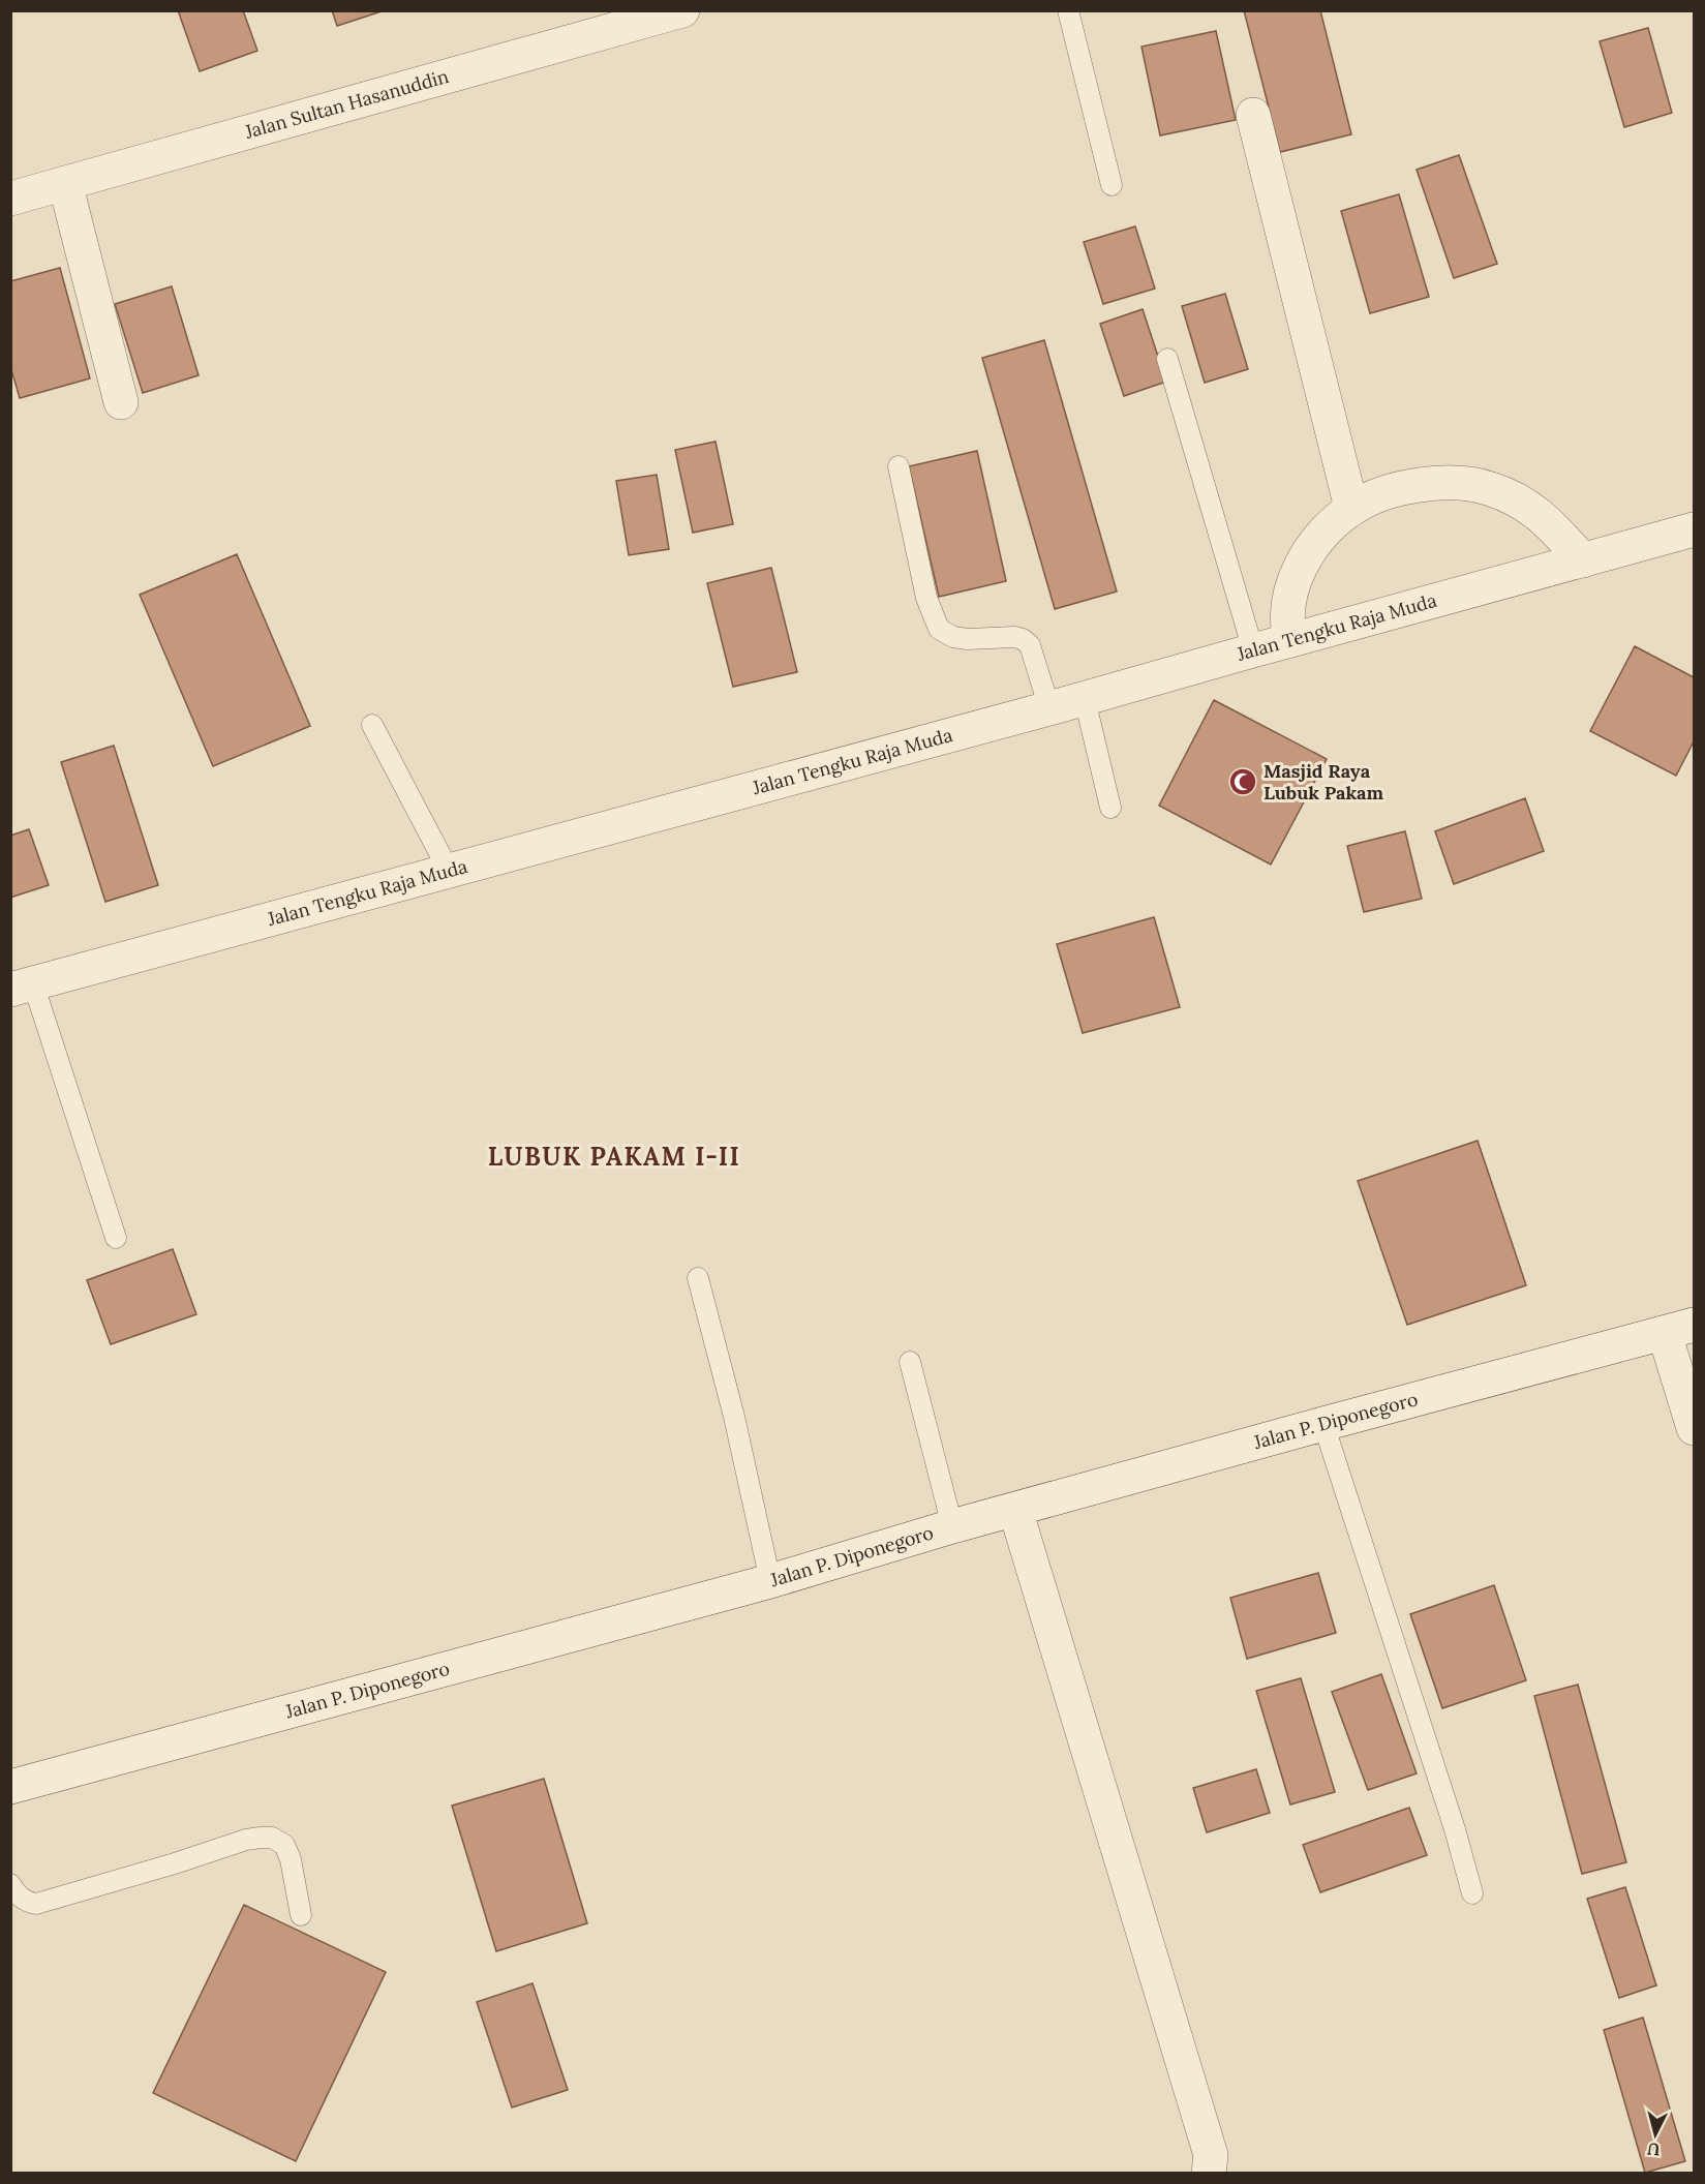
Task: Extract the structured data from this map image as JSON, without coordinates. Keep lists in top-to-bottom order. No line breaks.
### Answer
{"streets":{"street":["Jalan Sultan Hasanuddin","Jalan Tengku Raja Muda","Jalan P. Diponegoro"]},"districts":["LUBUK PAKAM I-II"],"places":{"mosque":["Masjid Raya Lubuk Pakam"]},"north":"bottom"}
